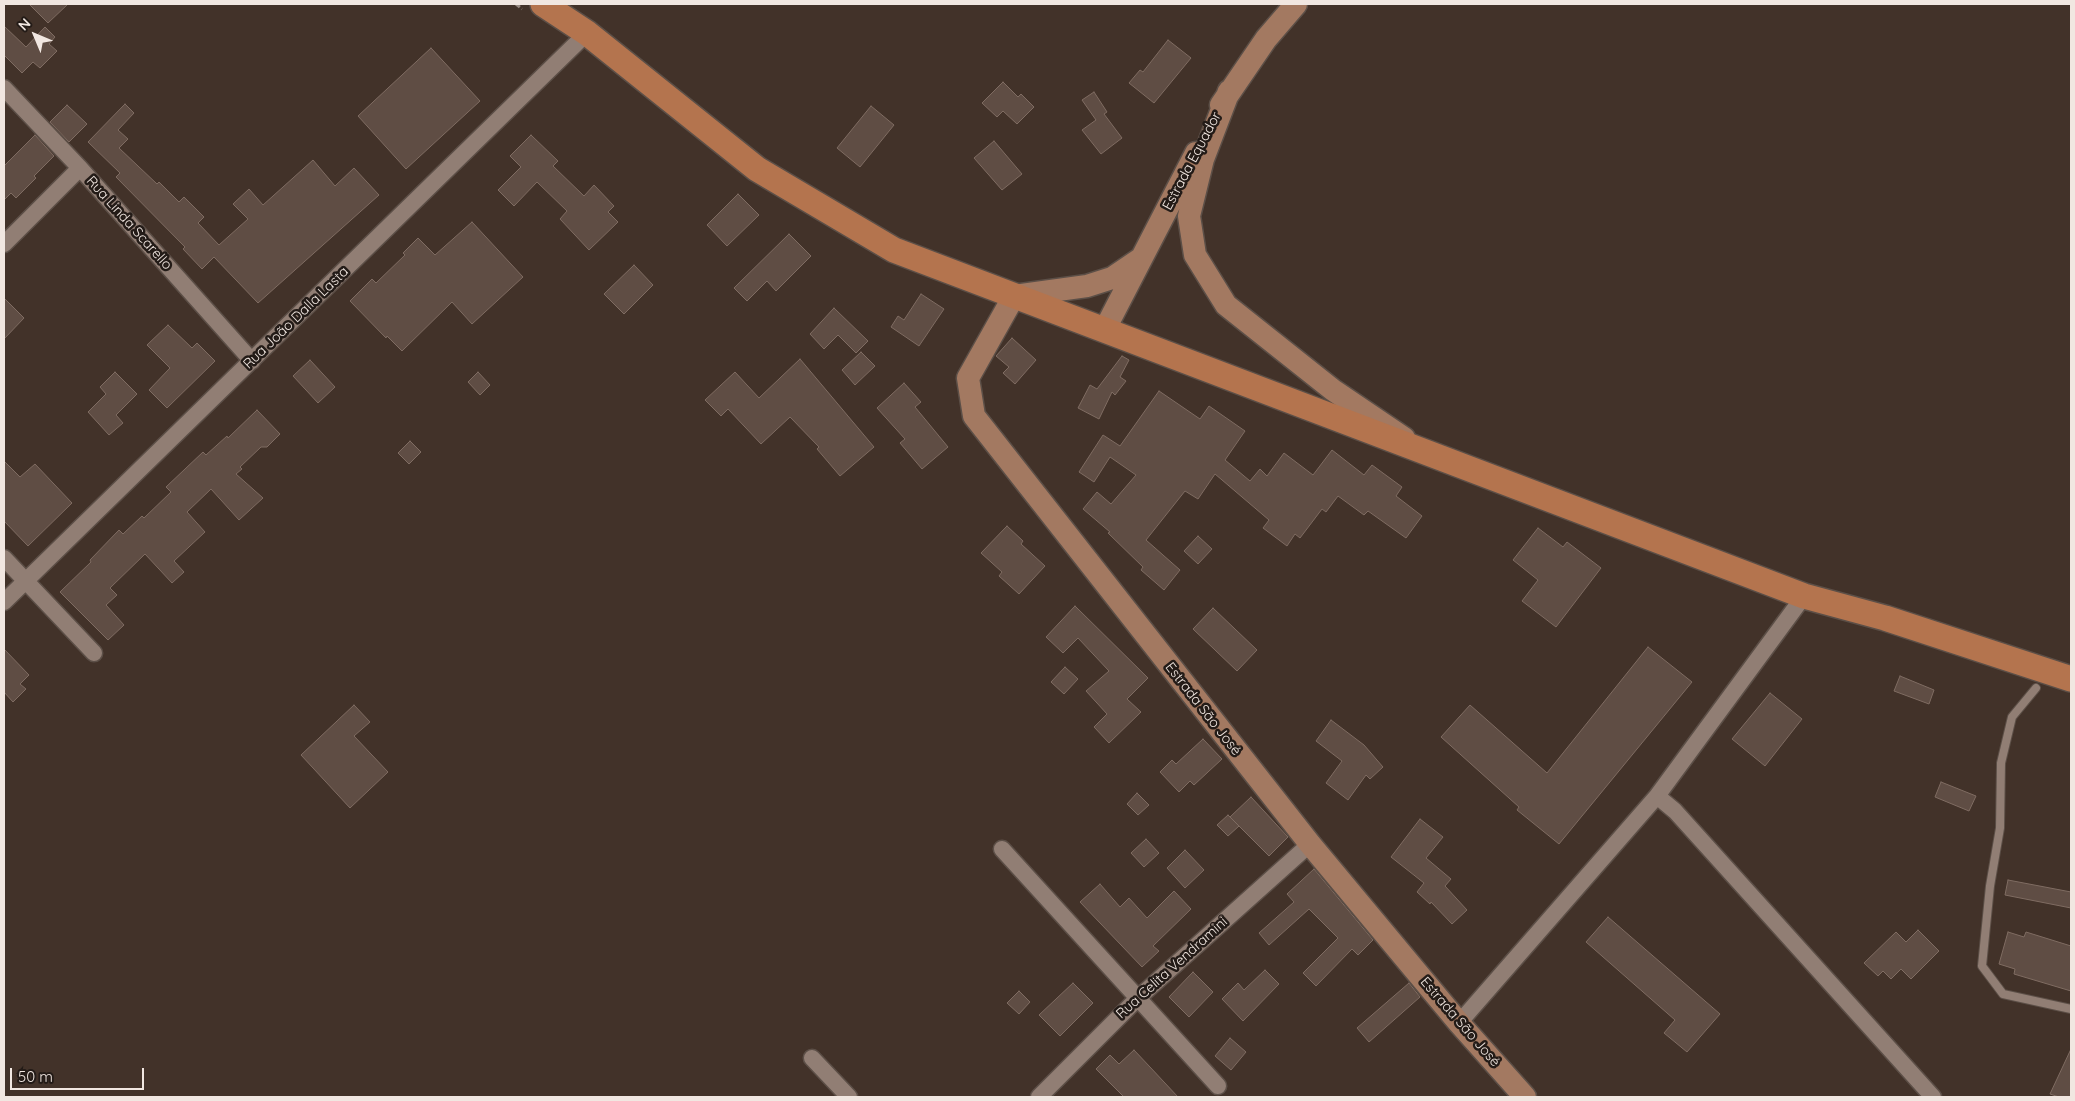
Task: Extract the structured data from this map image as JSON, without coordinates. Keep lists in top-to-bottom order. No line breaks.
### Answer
{"streets":{"street":["Estrada Equador","Rua Linda Scarello","Rua João Dalla Lasta","Estrada São José","Rua Celita Vendramini"]},"crossings":[["Rua Linda Scarello","Rua João Dalla Lasta"],["Estrada São José","Rua Celita Vendramini"]],"scale_bar":"50 m","north":"top left"}
